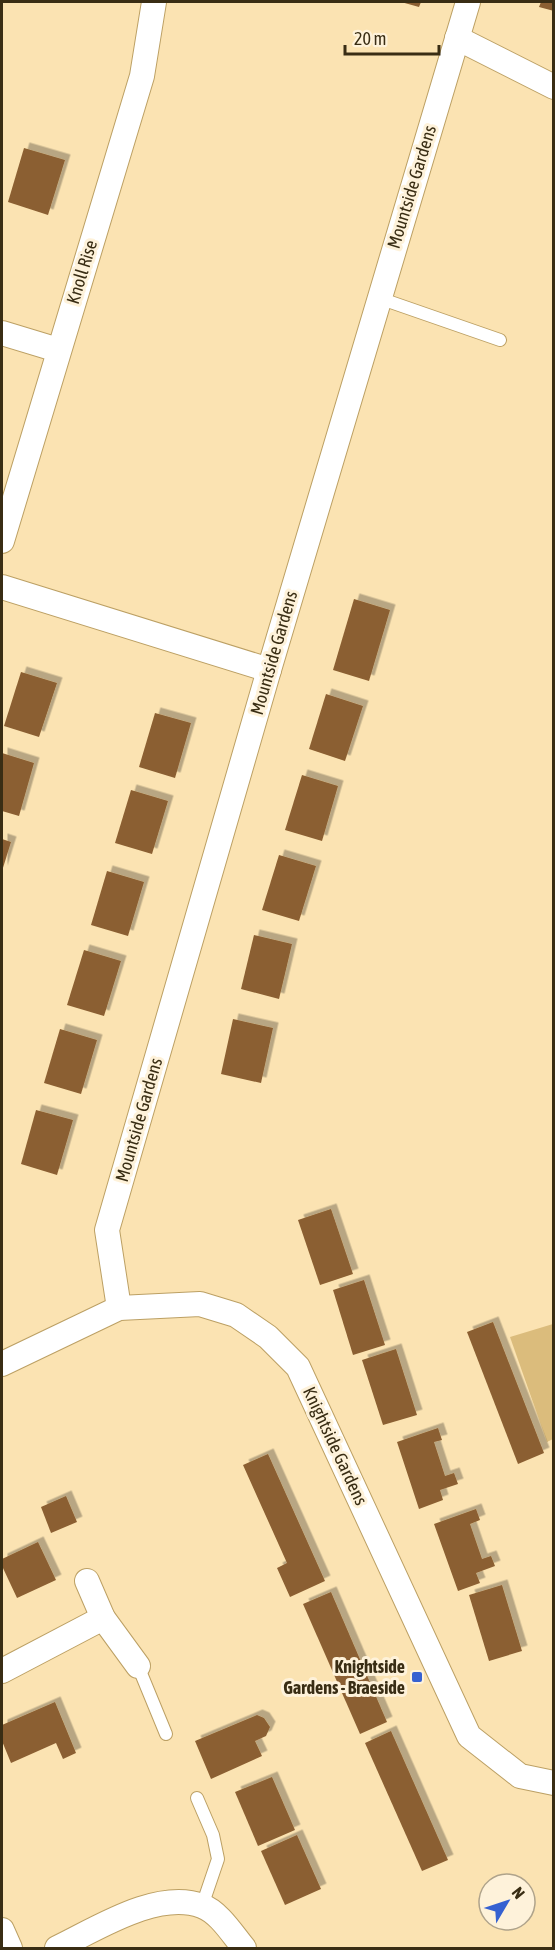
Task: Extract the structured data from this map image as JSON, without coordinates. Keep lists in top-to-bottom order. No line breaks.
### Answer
{"streets":{"street":["Mountside Gardens","Knoll Rise","Knightside Gardens"]},"crossings":[["Mountside Gardens","Knightside Gardens"]],"places":{"transit":["Knightside Gardens - Braeside"]},"scale_bar":"20 m","north":"top right"}
